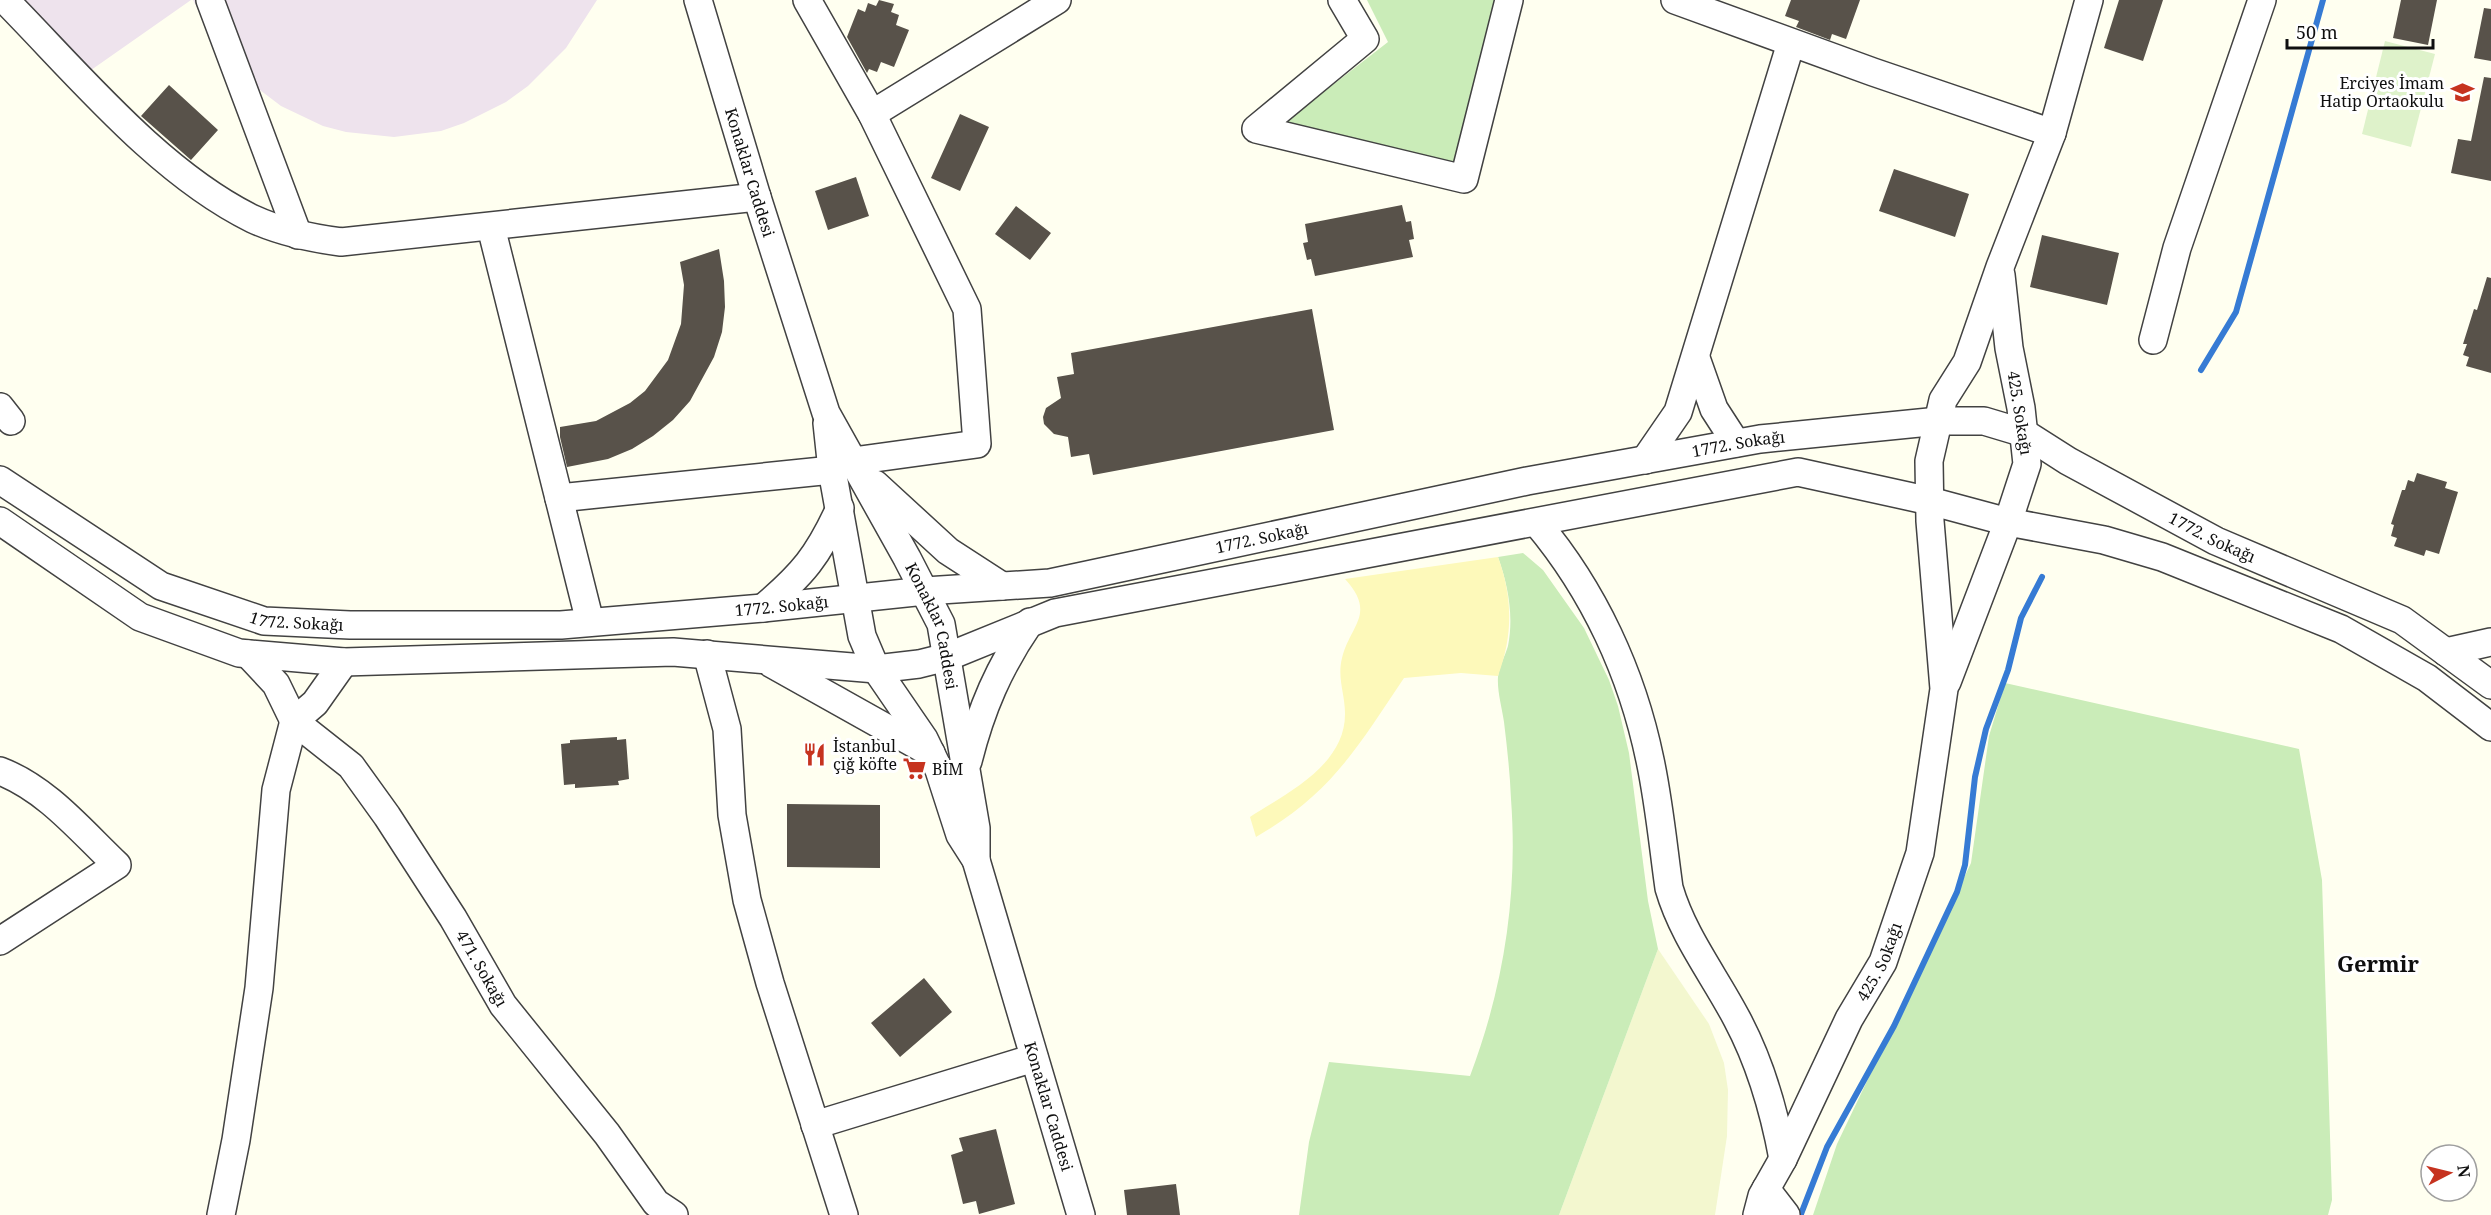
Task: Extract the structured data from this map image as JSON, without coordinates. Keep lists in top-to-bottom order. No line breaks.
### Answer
{"streets":{"street":["Konaklar Caddesi","425. Sokağı","1772. Sokağı","471. Sokağı"]},"crossings":[["Konaklar Caddesi","1772. Sokağı"],["425. Sokağı","1772. Sokağı"]],"districts":["Germir"],"places":{"school or university":["Erciyes İmam Hatip Ortaokulu"],"restaurant":["İstanbul çiğ köfte"],"supermarket":["BİM"]},"scale_bar":"50 m","north":"right"}
